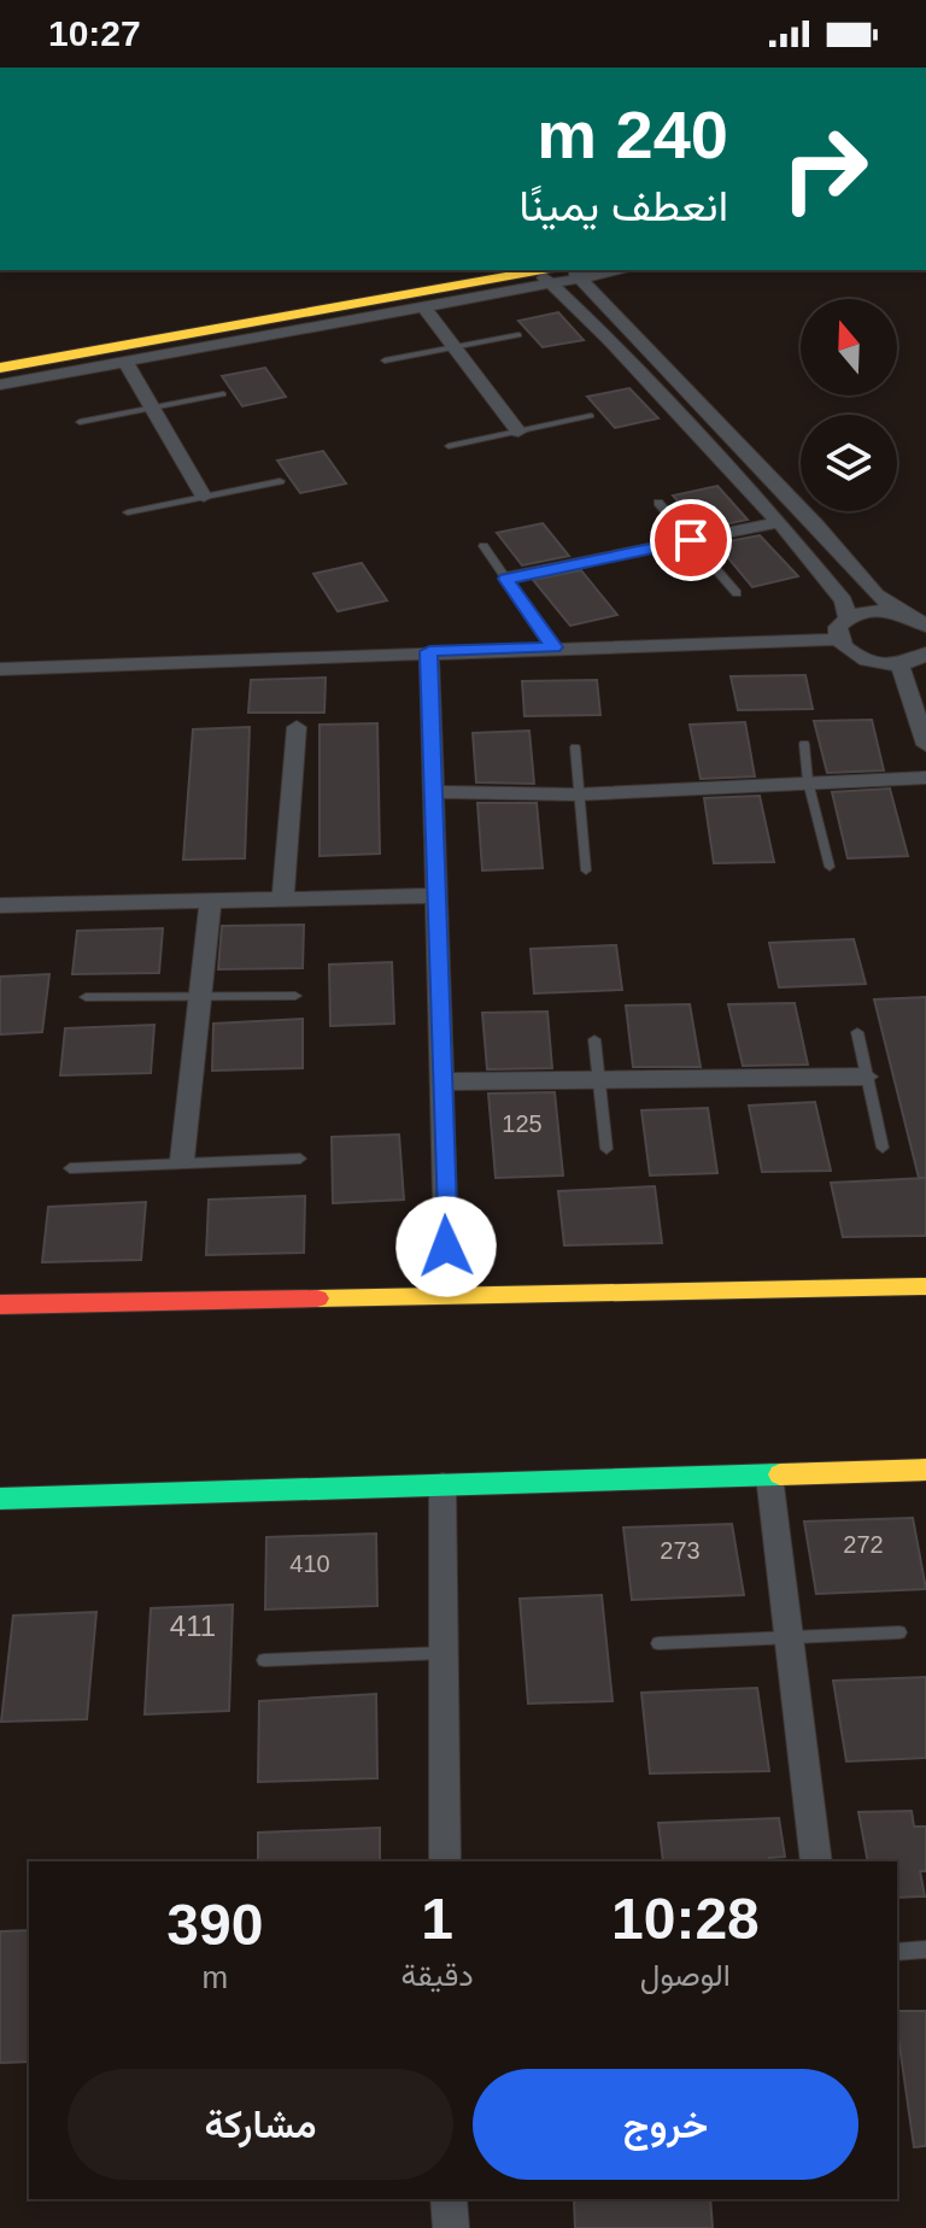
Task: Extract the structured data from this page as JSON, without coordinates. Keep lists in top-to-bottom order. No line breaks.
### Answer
{"house_numbers":["125","272","273","410","411"],"north":"top","page":{"status":"10:27","turn":["240 m","انعطف يمينًا"],"eta":["10:28","الوصول","1","دقيقة","390","m"],"buttons":["خروج","مشاركة"]}}
